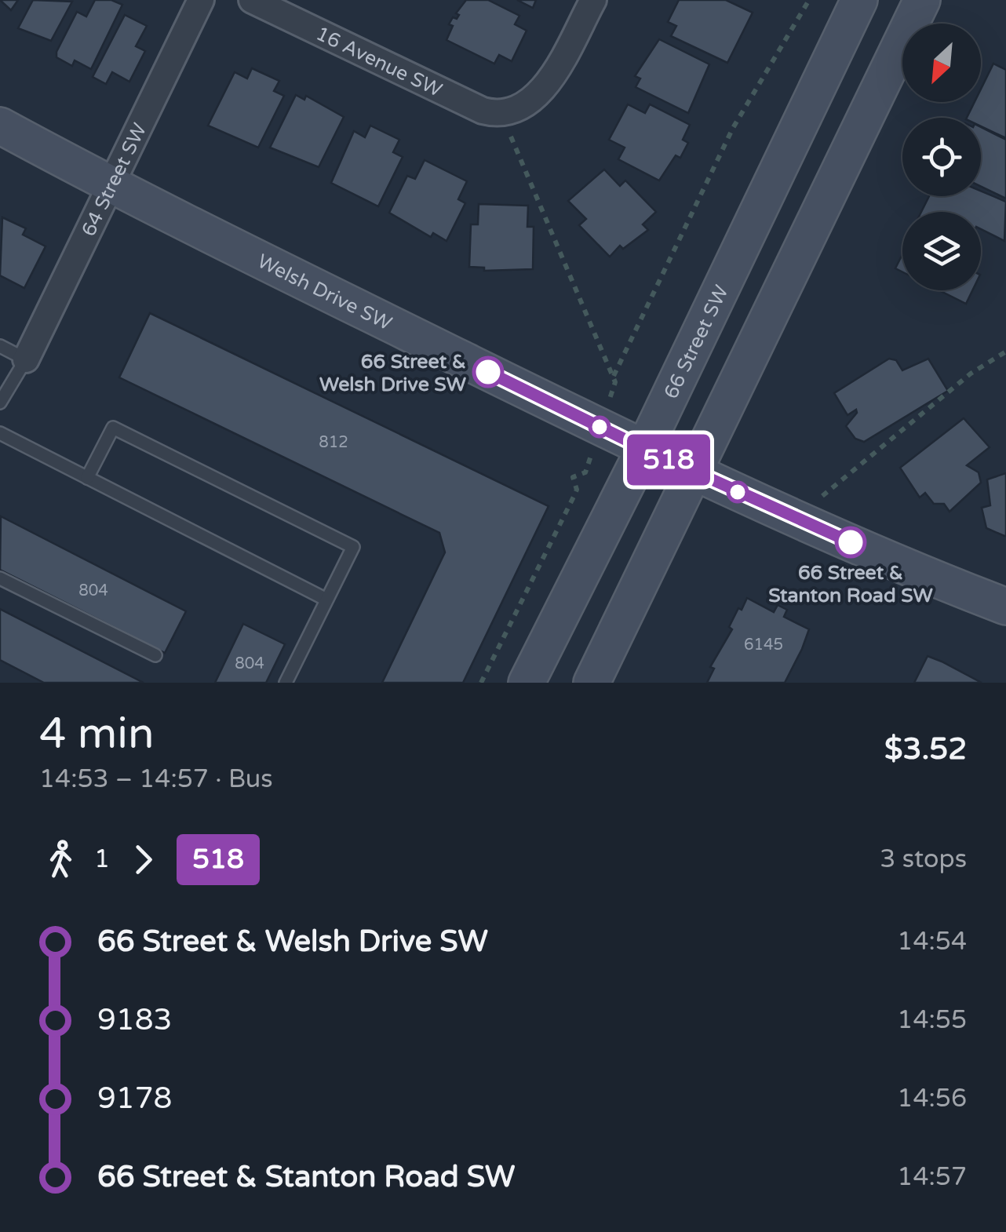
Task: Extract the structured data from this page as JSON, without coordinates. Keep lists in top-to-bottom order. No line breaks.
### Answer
{"streets":{"main road":["Welsh Drive SW","66 Street SW"],"street":["16 Avenue SW","64 Street SW"]},"crossings":[["64 Street SW","Welsh Drive SW"],["Welsh Drive SW","66 Street SW"]],"places":["66 Street & Welsh Drive SW","66 Street & Stanton Road SW"],"lines":["bus line 518"],"house_numbers":["812","804","6145","804"],"north":"bottom left","page":{"on_map":"518","heading":["4 min","14:53 – 14:57 · Bus","$3.52"],"legs":["1","518","3 stops"],"list":[{"name":"66 Street & Welsh Drive SW","value":"14:54"},{"name":"9183","value":"14:55"},{"name":"9178","value":"14:56"},{"name":"66 Street & Stanton Road SW","value":"14:57"}]}}
